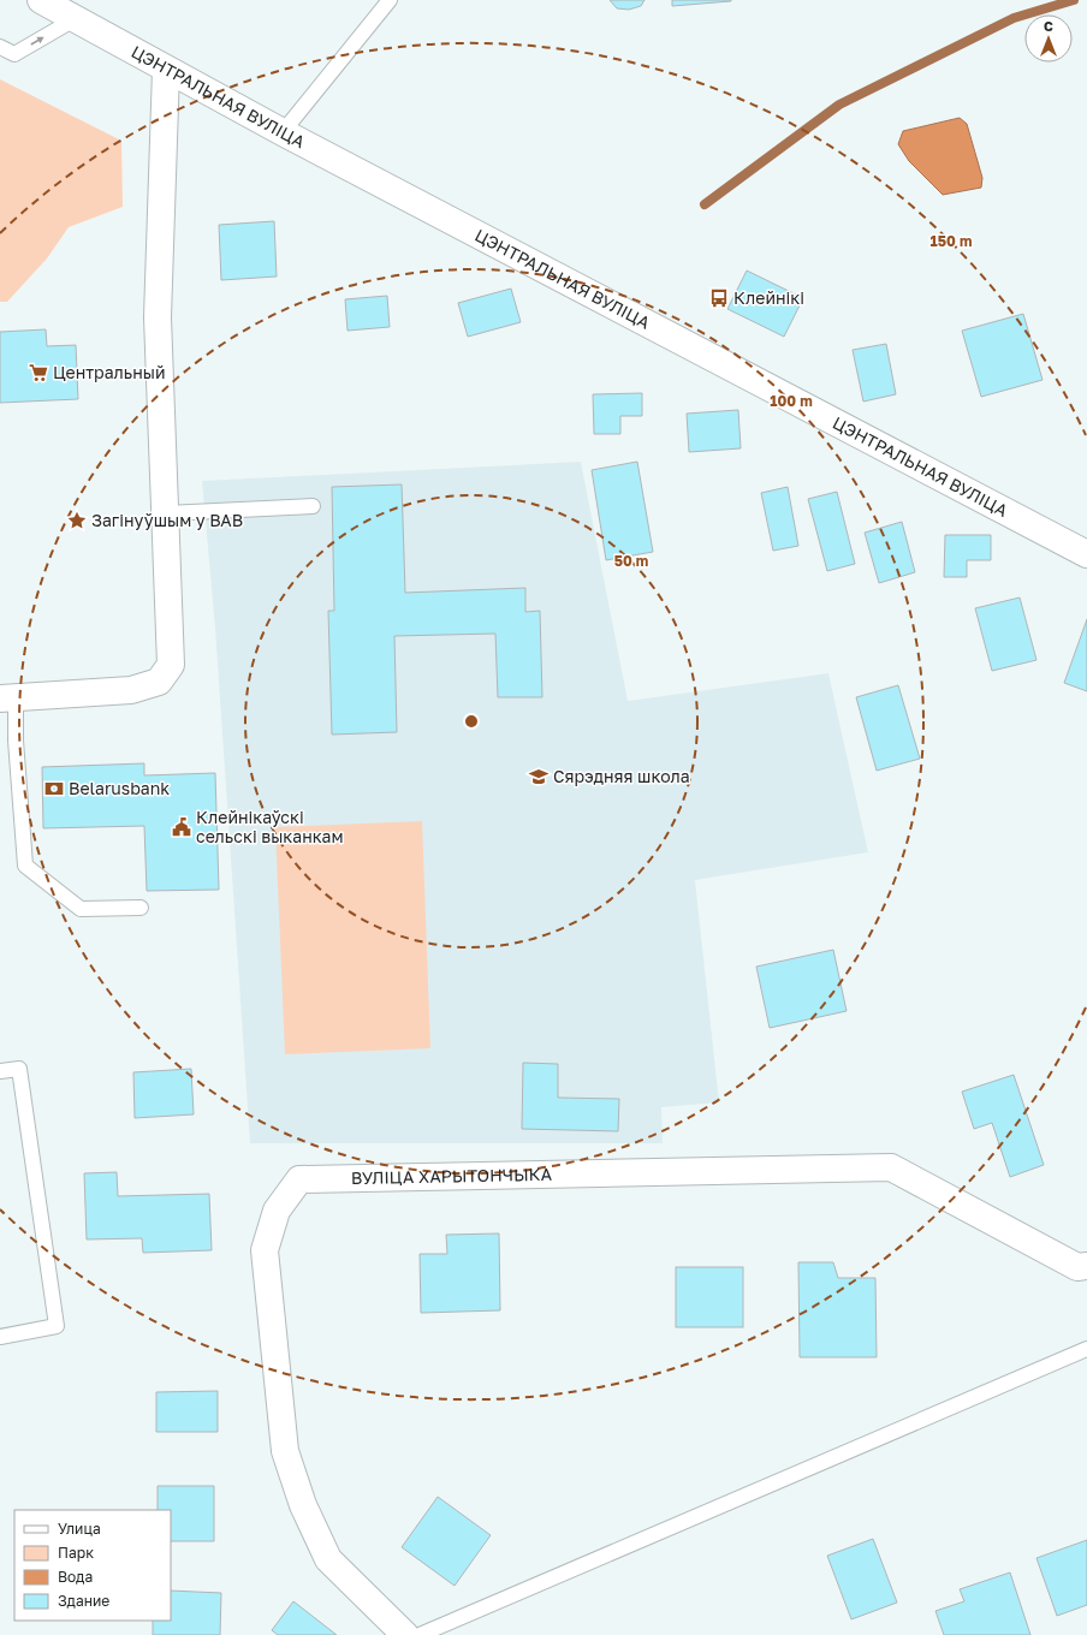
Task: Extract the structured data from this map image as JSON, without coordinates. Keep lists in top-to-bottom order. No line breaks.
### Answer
{"streets":{"street":["ЦЭНТРАЛЬНАЯ ВУЛІЦА","ВУЛІЦА ХАРЫТОНЧЫКА"]},"places":{"bus stop":["Клейнікі"],"supermarket":["Центральный"],"place":["Загінуўшым у ВАВ"],"school or university":["Сярэдняя школа"],"bank":["Belarusbank"],"public building":["Клейнікаўскі сельскі выканкам"]},"legend":["Улица","Парк","Вода","Здание"],"north":"top","rings":["150 m","100 m","50 m"]}
